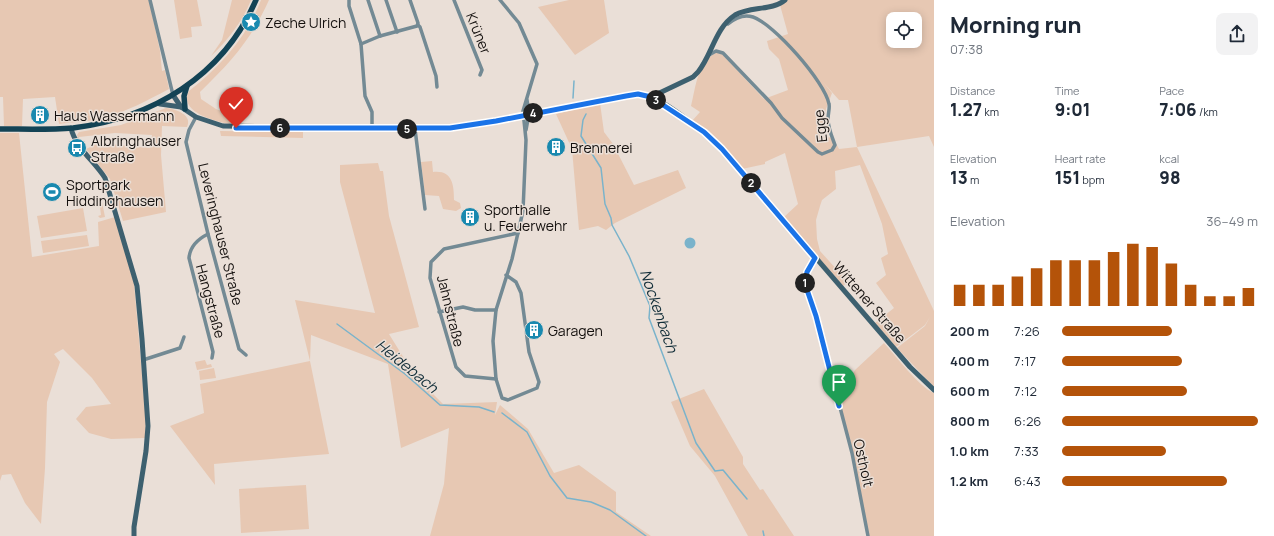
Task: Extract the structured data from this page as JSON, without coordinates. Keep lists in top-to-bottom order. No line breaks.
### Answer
{"streets":{"main road":["Wittener Straße"],"street":["Krüner","Egge","Leveringhauser Straße","Hangstraße","Jahnstraße","Ostholt"]},"crossings":[["Leveringhauser Straße","Hangstraße"],["Leveringhauser Straße","Wittener Straße"],["Wittener Straße","Ostholt"]],"water":["Nockenbach","Heidebach"],"places":{"place":["Zeche Ulrich"],"building":["Haus Wassermann","Brennerei","Sporthalle u. Feuerwehr","Garagen"],"bus stop":["Albringhauser Straße"],"sports":["Sportpark Hiddinghausen"]},"page":{"heading":["Morning run","07:38"],"stats":[["Distance","1.27 km"],["Time","9:01"],["Pace","7:06 /km"],["Elevation","13 m"],["Heart rate","151 bpm"],["kcal","98"]],"pins":["3","4","6","5","2","1"],"chart":["Elevation","36–49 m"],"list":[{"name":"200 m","note":"7:26"},{"name":"400 m","note":"7:17"},{"name":"600 m","note":"7:12"},{"name":"800 m","note":"6:26"},{"name":"1.0 km","note":"7:33"},{"name":"1.2 km","note":"6:43"}]}}
